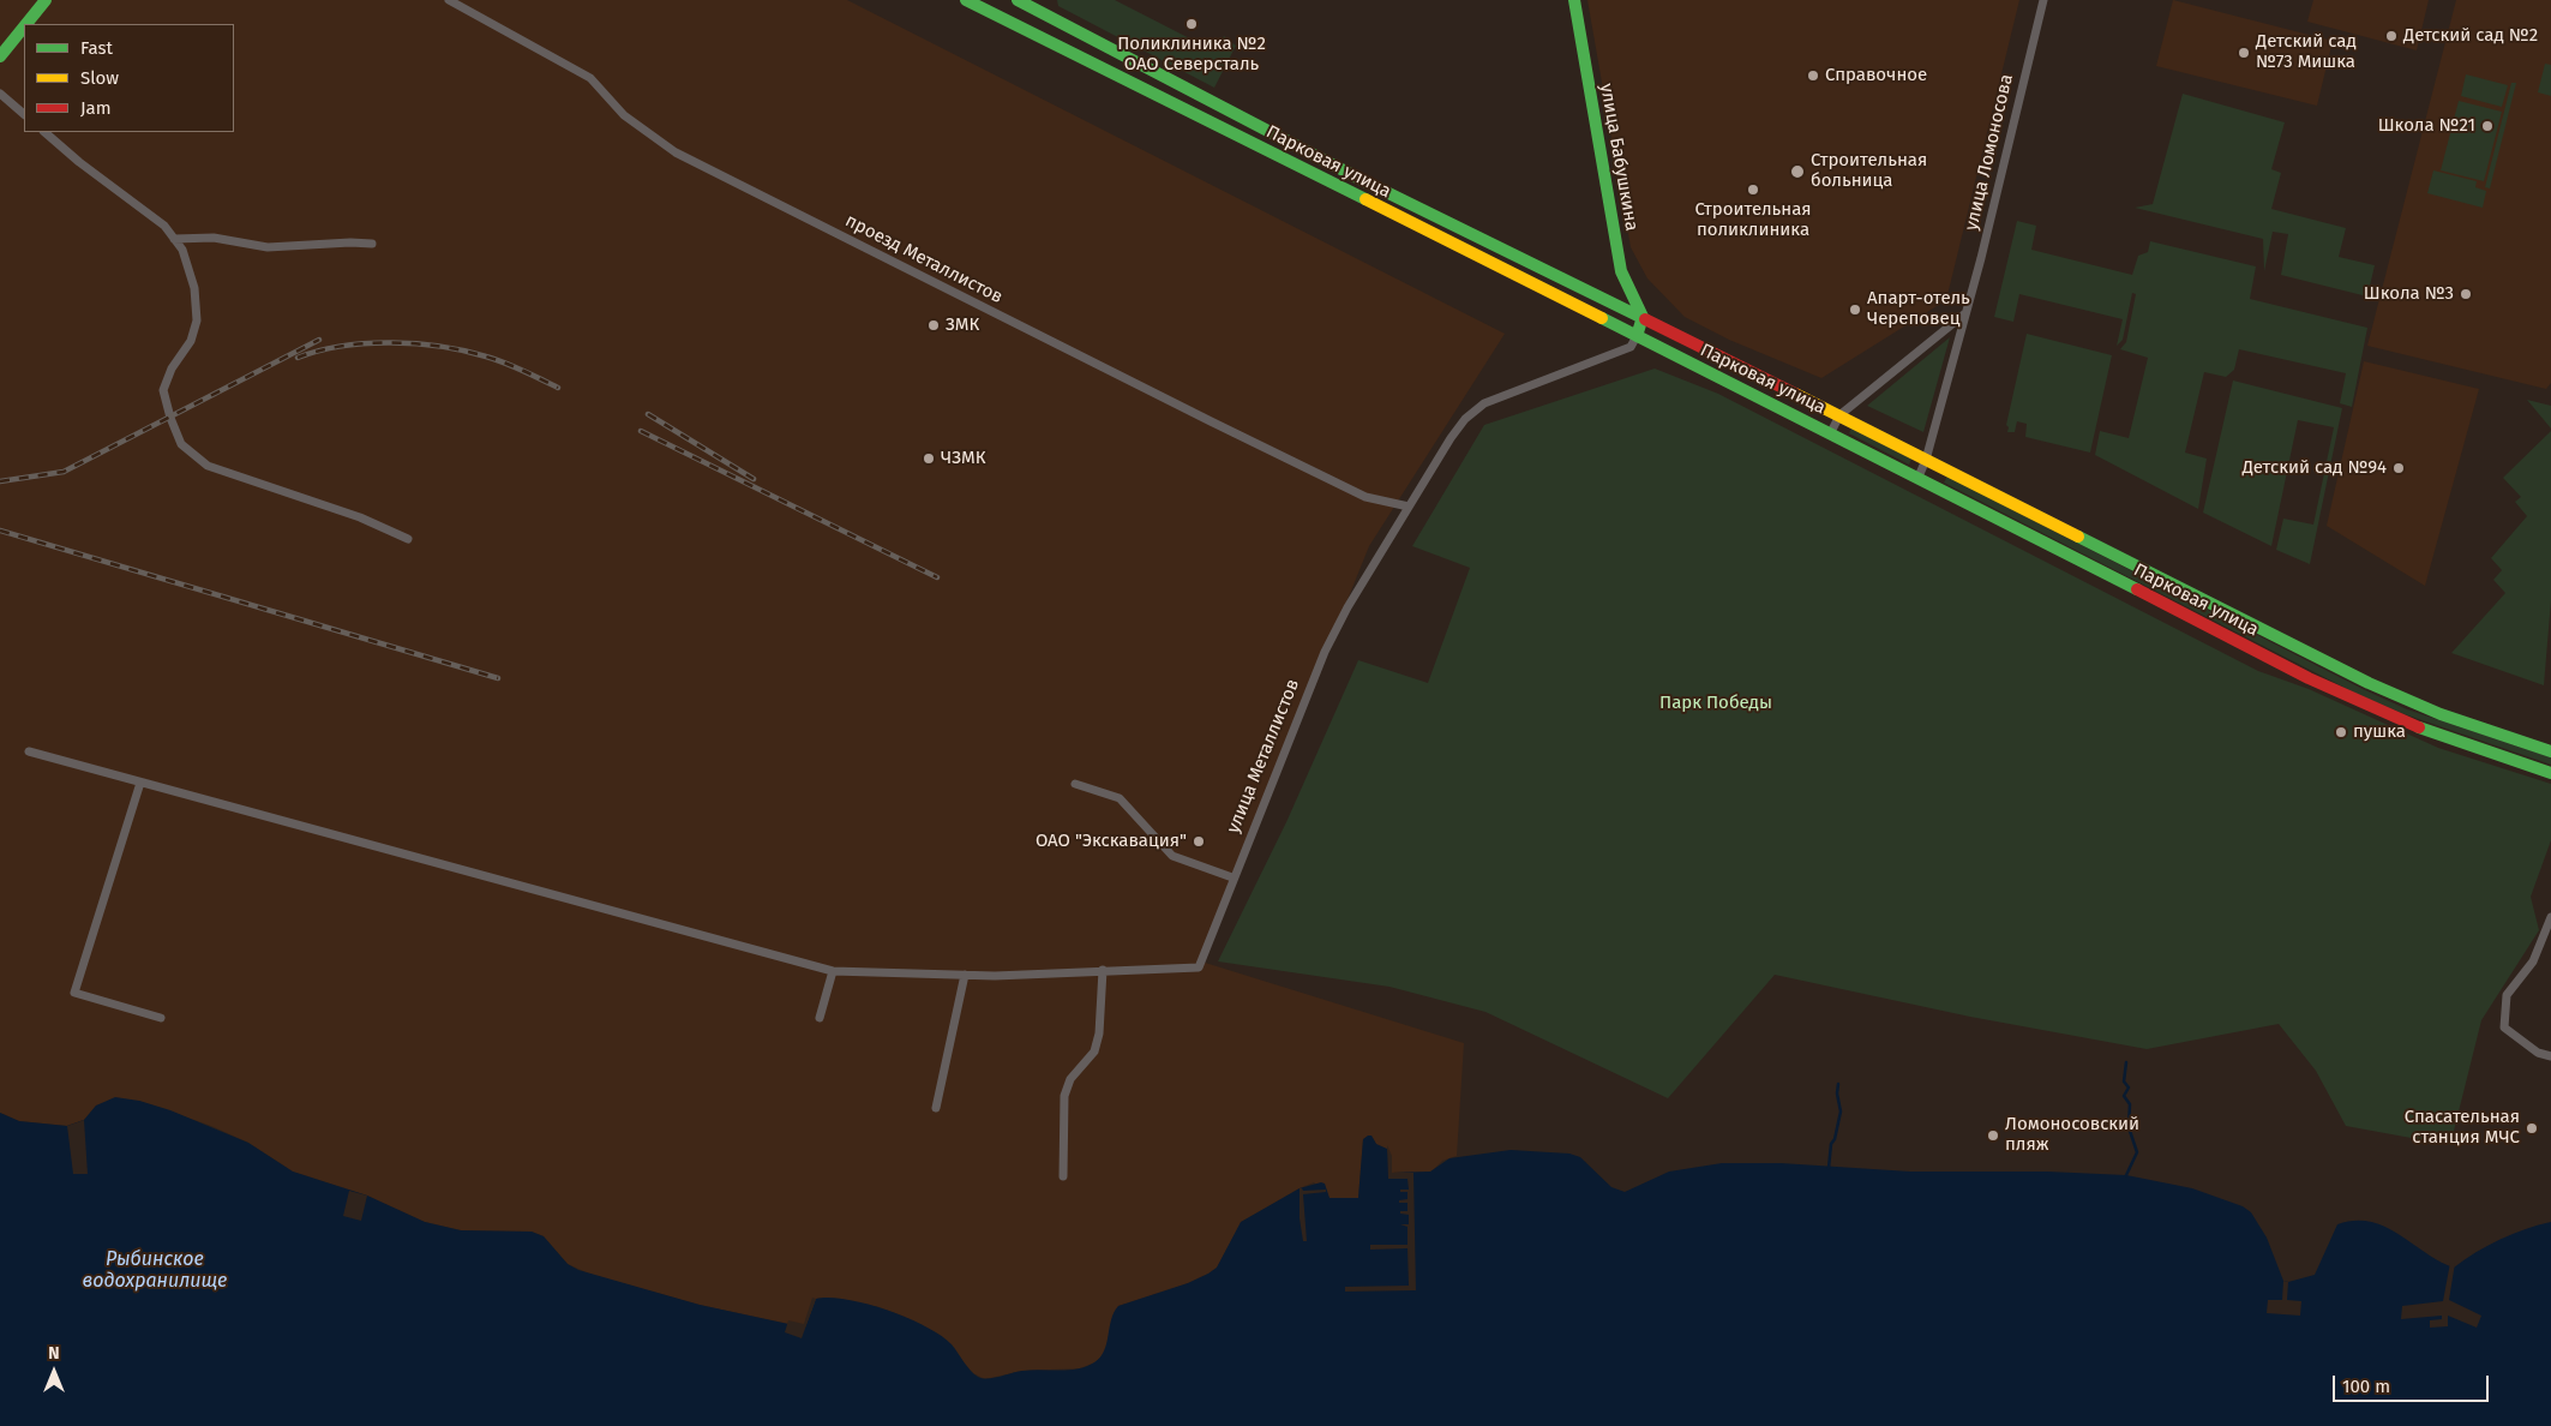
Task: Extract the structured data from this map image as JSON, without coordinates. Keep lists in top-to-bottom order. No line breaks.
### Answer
{"streets":{"main road":["улица Бабушкина","Парковая улица"],"street":["улица Ломоносова","проезд Металлистов","улица Металлистов"]},"crossings":[["улица Ломоносова","Парковая улица"],["улица Бабушкина","Парковая улица"],["Парковая улица","улица Металлистов"],["проезд Металлистов","улица Металлистов"]],"water":["Рыбинское водохранилище"],"parks":["Парк Победы"],"places":["Поликлиника №2 ОАО Северсталь","Детский сад №2","Детский сад №73 Мишка","Справочное","Школа №21","Строительная больница","Строительная поликлиника","Школа №3","Апарт-отель Череповец","ЗМК","ЧЗМК","Детский сад №94","пушка","ОАО \"Экскавация\"","Спасательная станция МЧС","Ломоносовский пляж"],"legend":["Fast","Slow","Jam"],"scale_bar":"100 m","north":"top"}
